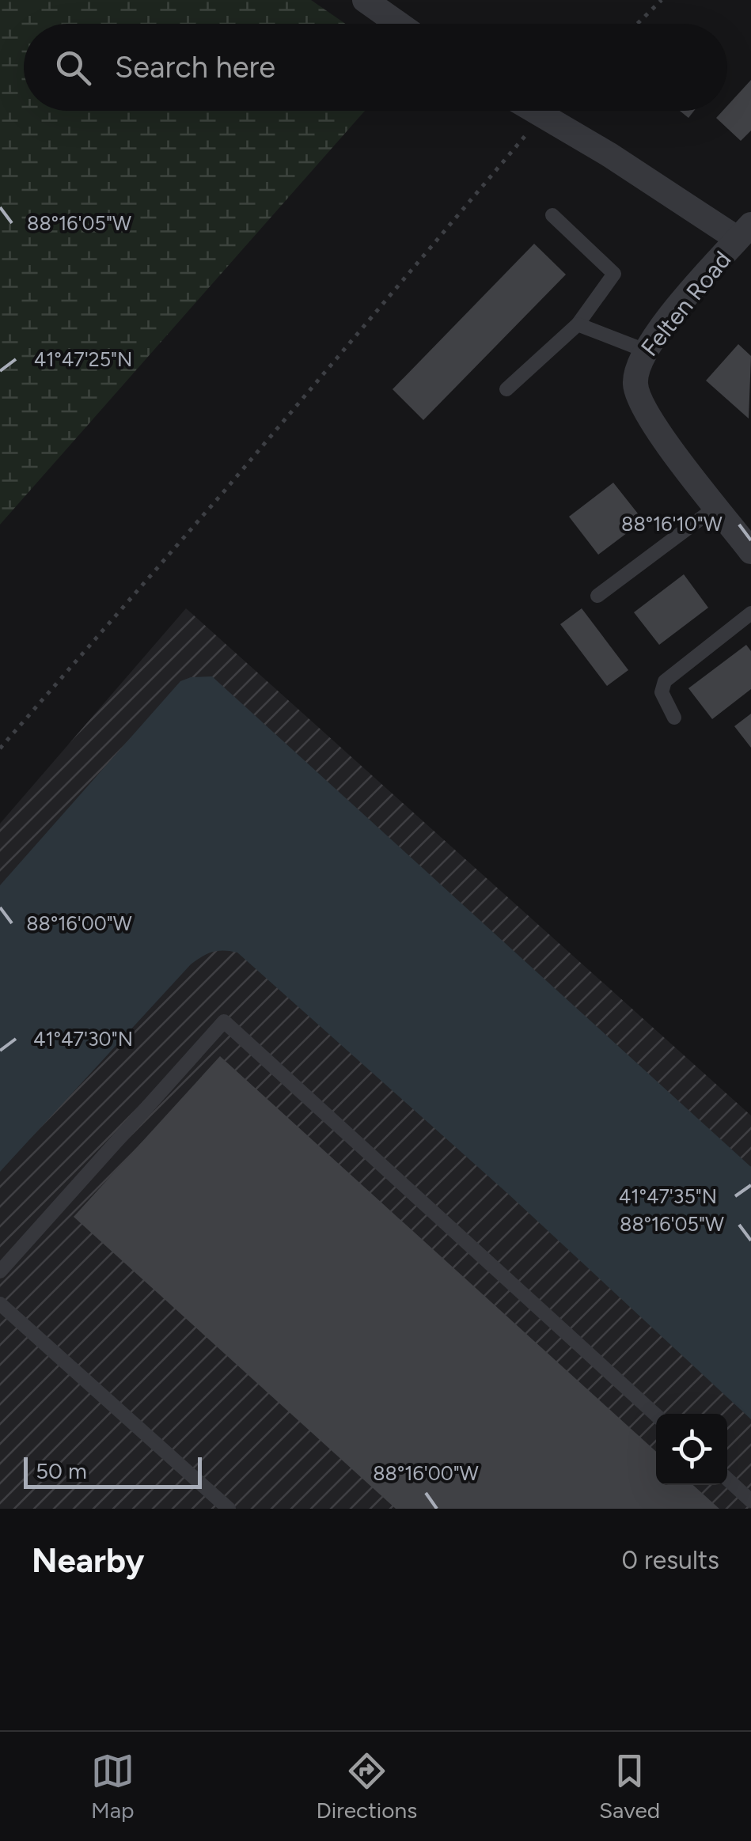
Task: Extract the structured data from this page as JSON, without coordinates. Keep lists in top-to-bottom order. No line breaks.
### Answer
{"streets":{"street":["Felten Road"]},"scale_bar":"50 m","page":{"search":"Search here","scale":"50 m","heading":["Nearby","0 results"],"nav":["Map","Directions","Saved"]},"coordinates":["88°16'05\"W","41°47'25\"N","88°16'10\"W","88°16'00\"W","41°47'30\"N","41°47'35\"N"]}
